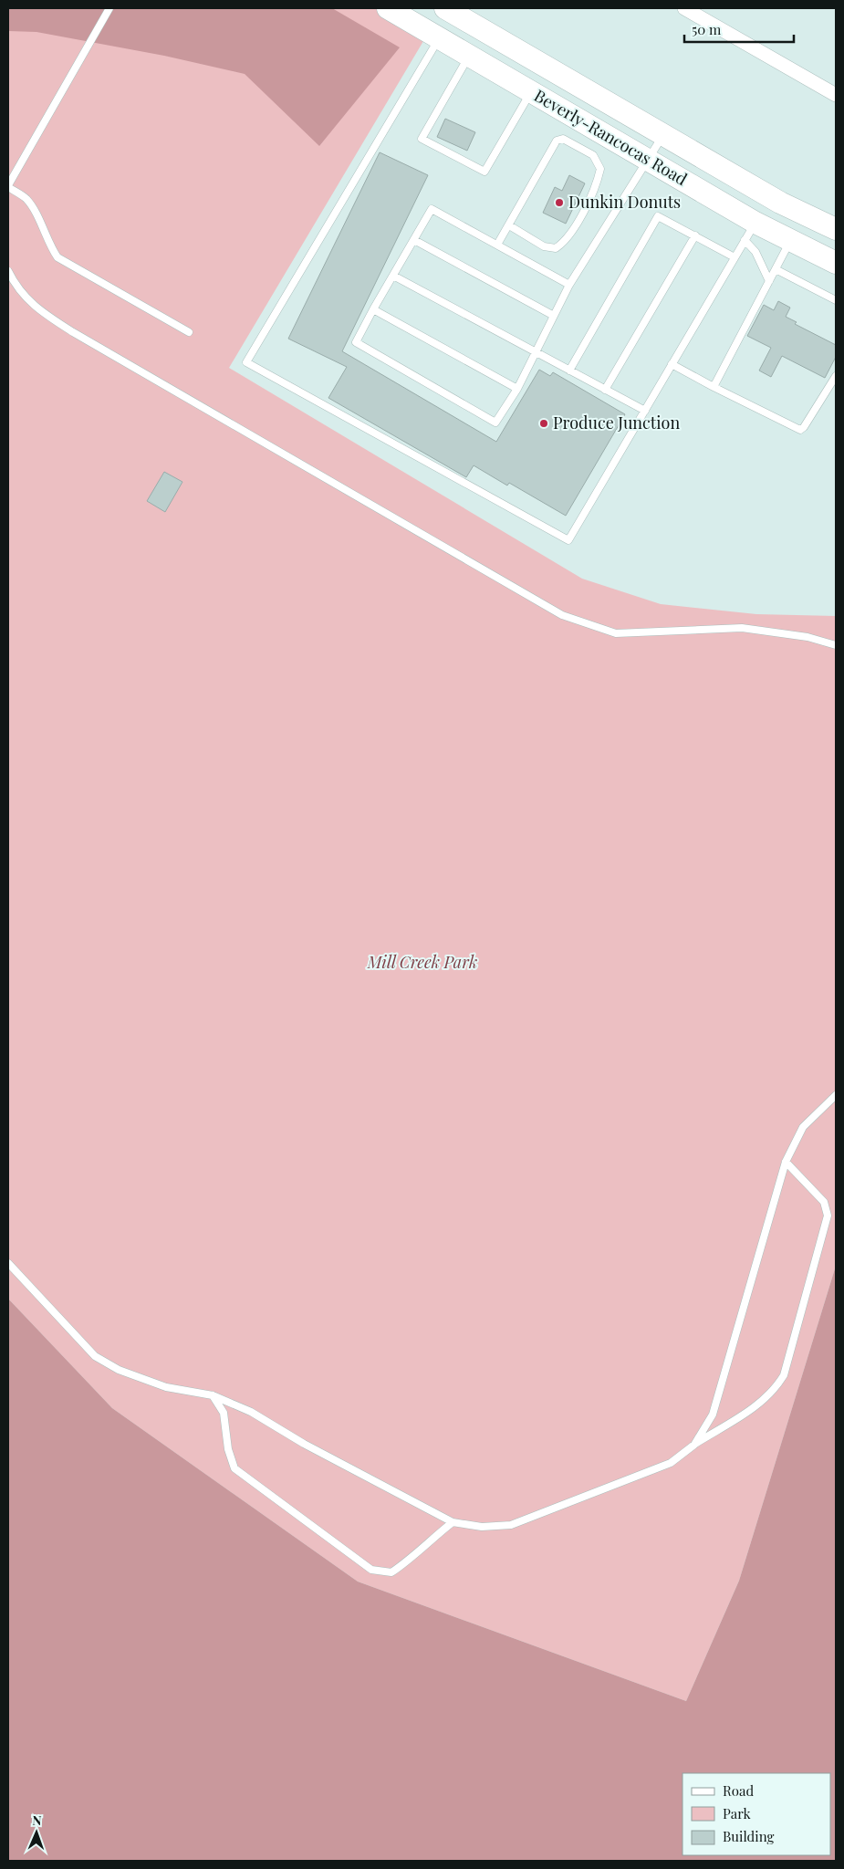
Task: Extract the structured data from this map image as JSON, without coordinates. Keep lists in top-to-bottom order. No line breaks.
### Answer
{"streets":{"main road":["Beverly-Rancocas Road"]},"parks":["Mill Creek Park"],"places":["Dunkin Donuts","Produce Junction"],"legend":["Road","Park","Building"],"scale_bar":"50 m","north":"top"}
